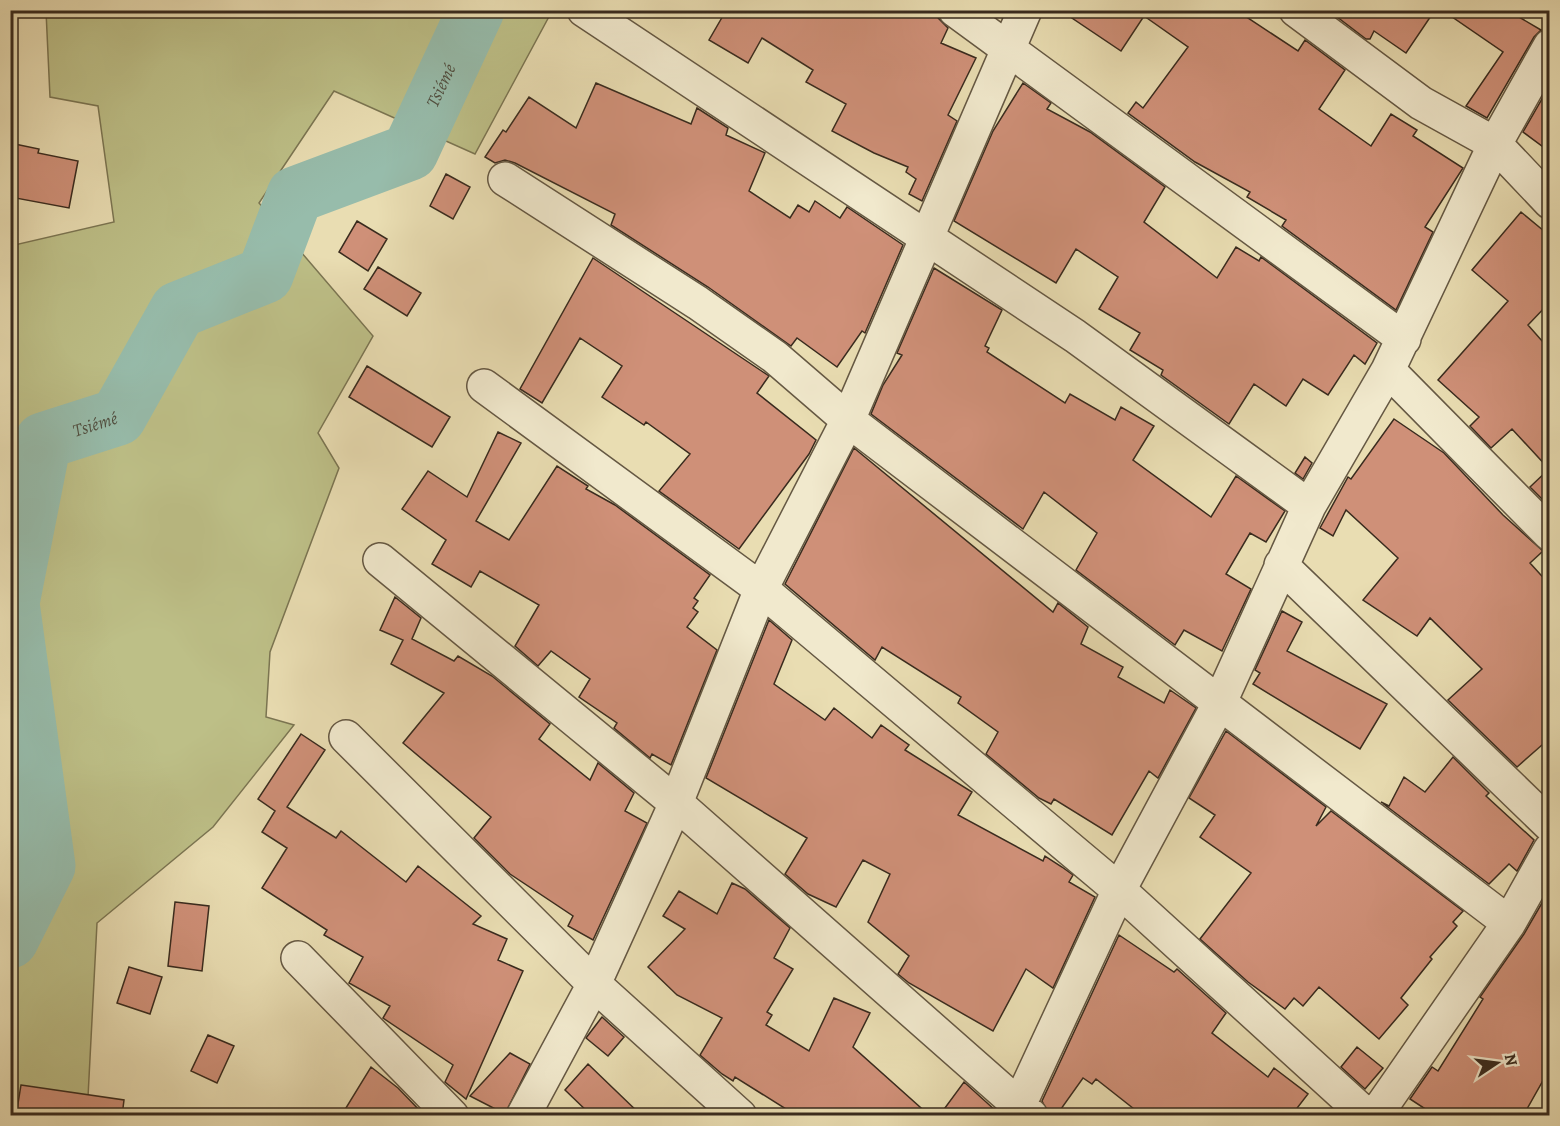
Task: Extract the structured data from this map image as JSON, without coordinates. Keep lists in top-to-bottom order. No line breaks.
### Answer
{"water":["Tsiémé"],"north":"right"}
